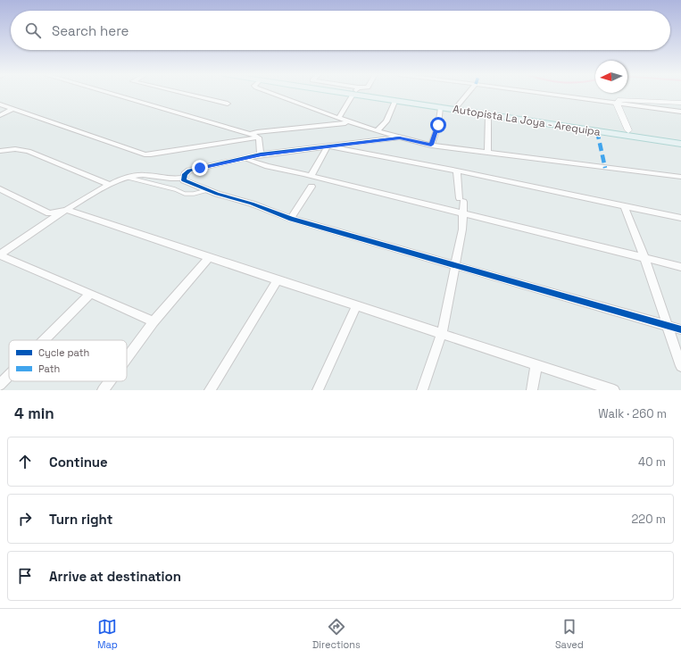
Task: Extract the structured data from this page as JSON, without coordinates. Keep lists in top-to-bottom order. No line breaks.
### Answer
{"streets":{"main road":["Autopista La Joya - Arequipa"]},"legend":["Cycle path","Path"],"north":"left","page":{"search":"Search here","heading":["4 min","Walk · 260 m"],"list":[["Continue","40 m"],["Turn right","220 m"],"Arrive at destination"],"nav":["Map","Directions","Saved"]}}
